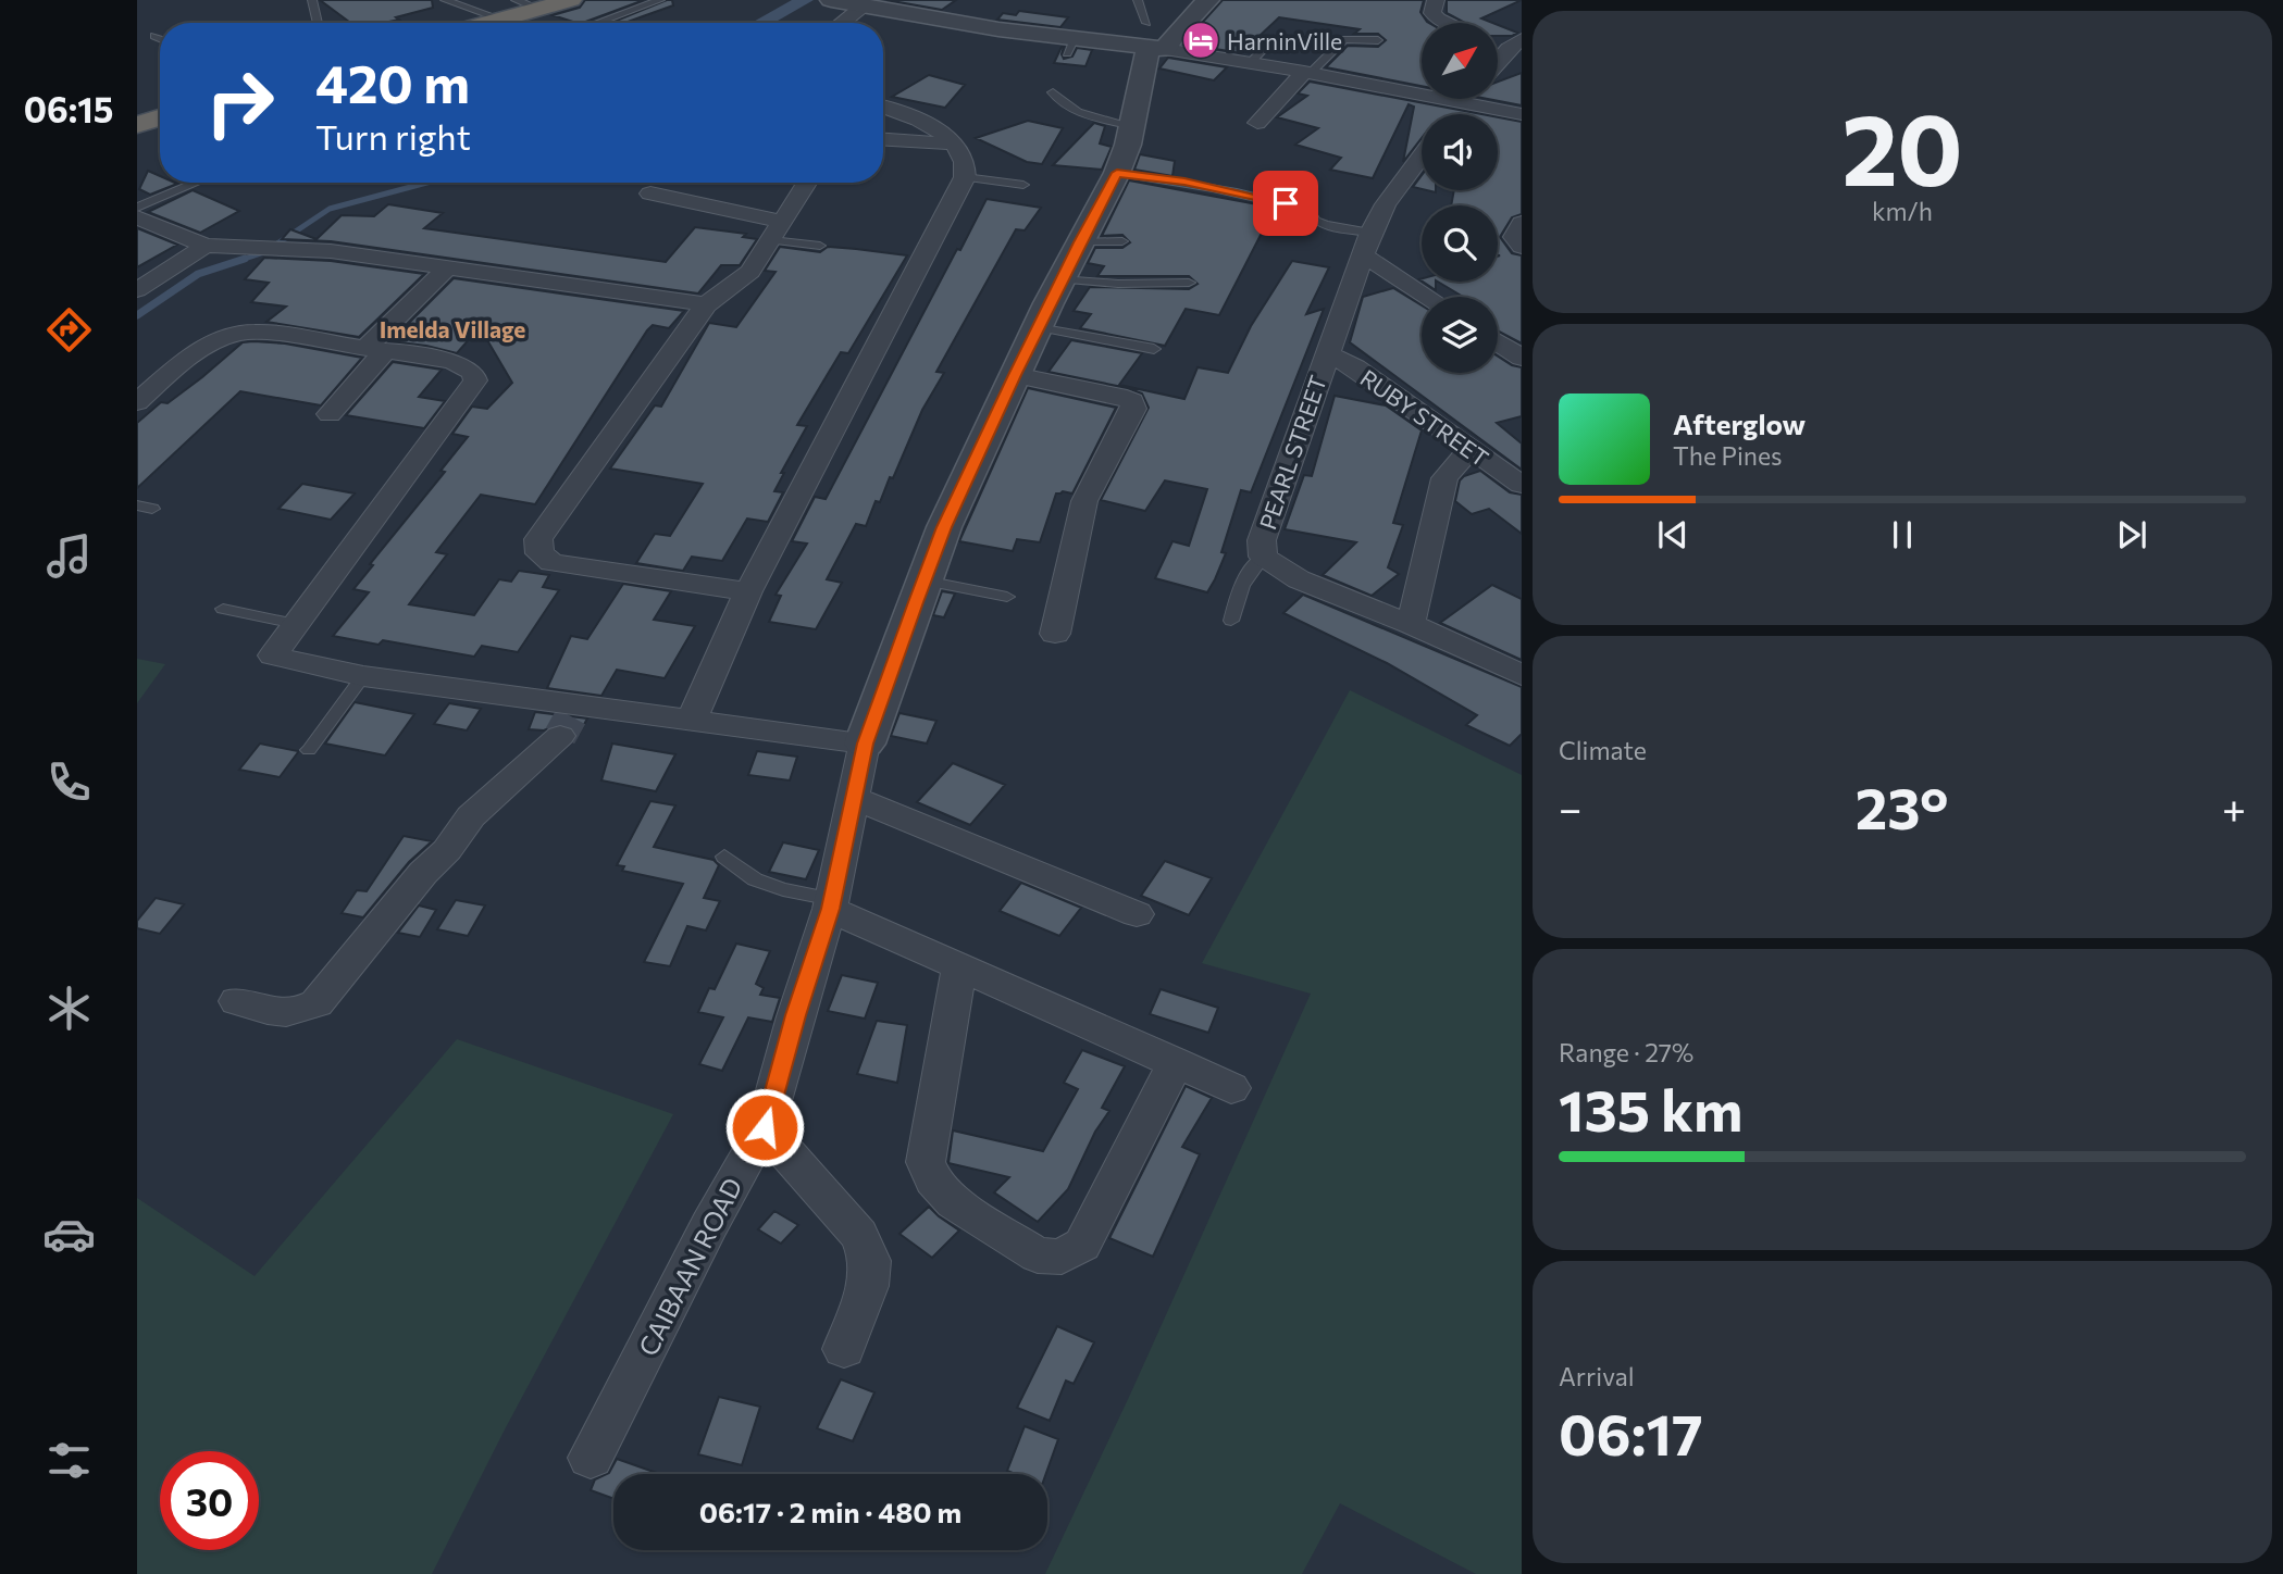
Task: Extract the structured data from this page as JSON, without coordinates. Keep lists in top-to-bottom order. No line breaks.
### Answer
{"streets":{"street":["RUBY STREET","PEARL STREET","CAIBAAN ROAD"]},"crossings":[["RUBY STREET","PEARL STREET"]],"districts":["Imelda Village"],"places":{"hotel":["HarninVille"]},"north":"top right","page":{"tabs":"06:15","tile":[["20","km/h"],"Climate",["Range · 27%","135 km"],["Arrival","06:17"]],"turn":["420 m","Turn right"],"song":["Afterglow","The Pines"],"heat":["−","23°","+"],"limit":"30","trip":"06:17 · 2 min · 480 m"}}
